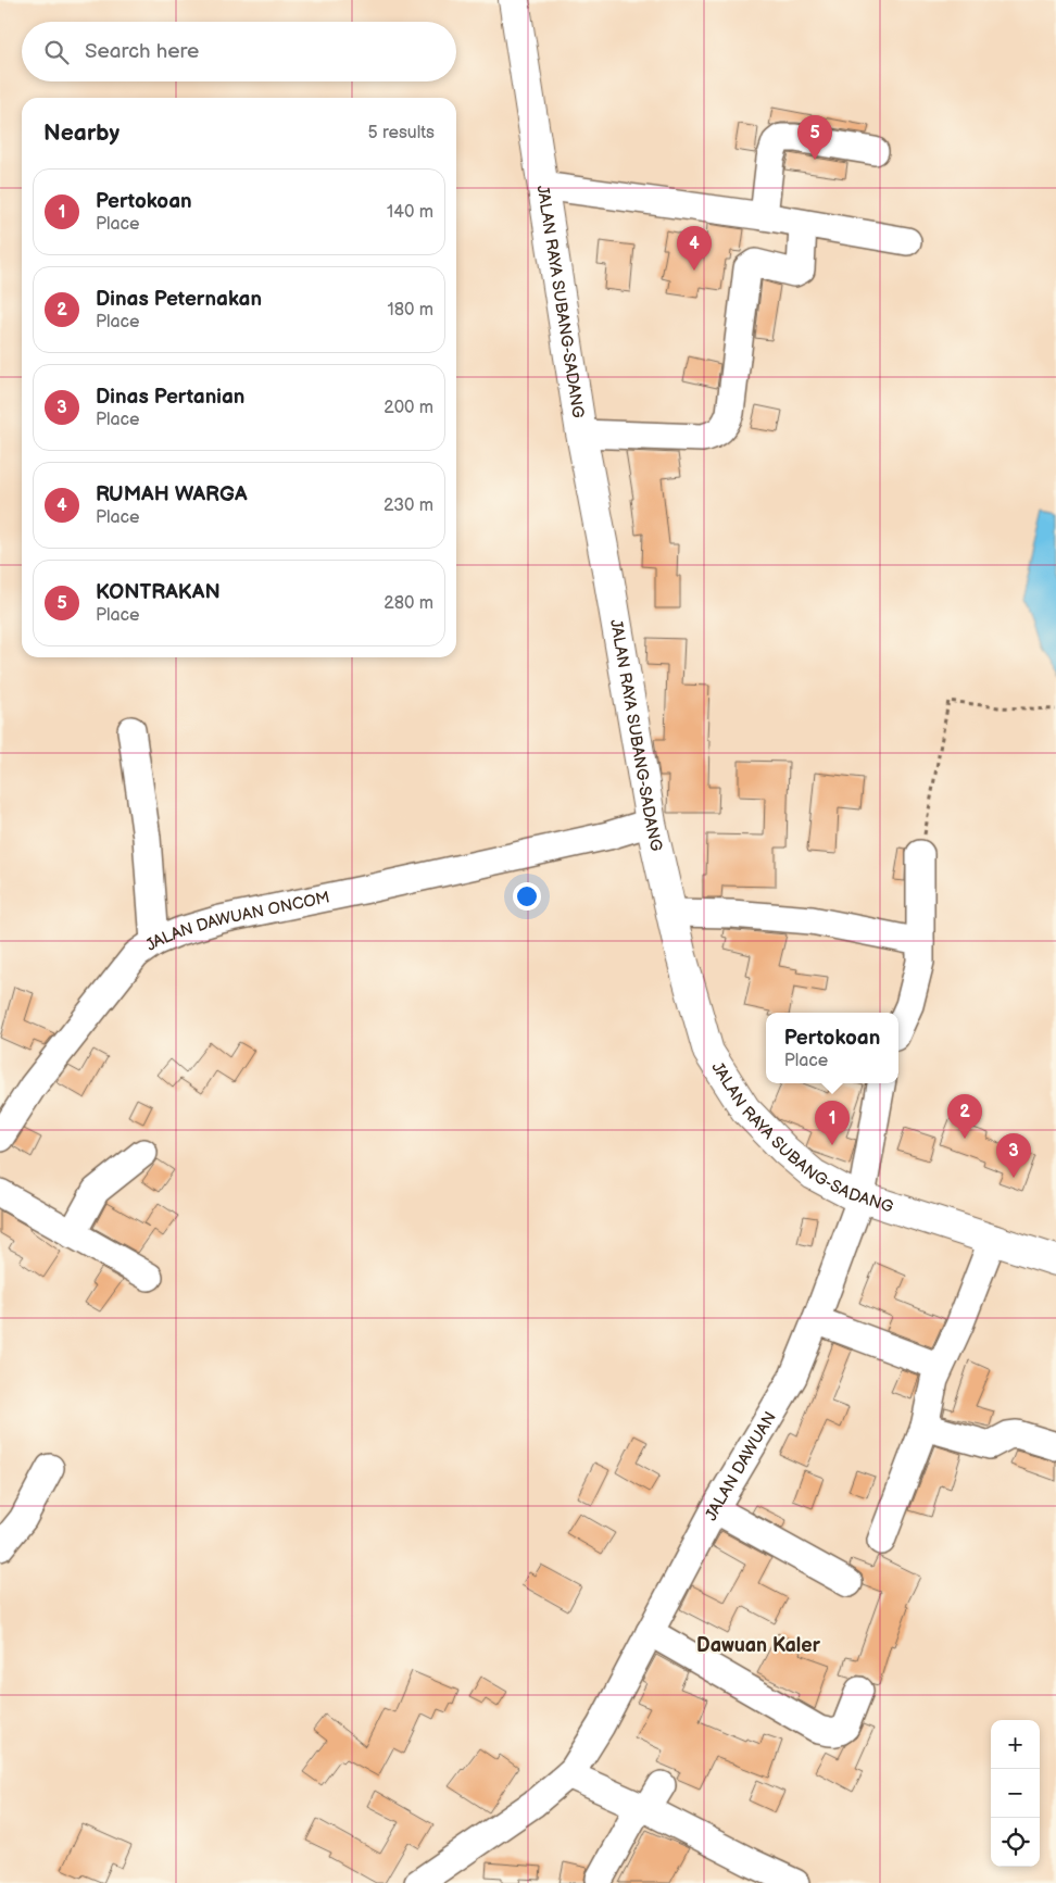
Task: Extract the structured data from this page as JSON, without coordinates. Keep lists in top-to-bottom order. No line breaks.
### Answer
{"streets":{"main road":["JALAN RAYA SUBANG-SADANG"],"street":["JALAN DAWUAN ONCOM","JALAN DAWUAN"]},"crossings":[["JALAN RAYA SUBANG-SADANG","JALAN DAWUAN ONCOM"],["JALAN RAYA SUBANG-SADANG","JALAN DAWUAN"]],"districts":["Dawuan Kaler"],"page":{"search":"Search here","heading":["Nearby","5 results"],"pins":["5","4","2","1","3"],"list":[{"mark":"1","name":"Pertokoan","note":"Place","value":"140 m"},{"mark":"2","name":"Dinas Peternakan","note":"Place","value":"180 m"},{"mark":"3","name":"Dinas Pertanian","note":"Place","value":"200 m"},{"mark":"4","name":"RUMAH WARGA","note":"Place","value":"230 m"},{"mark":"5","name":"KONTRAKAN","note":"Place","value":"280 m"}],"popup":["Pertokoan","Place"],"map_buttons":["+","−"]}}
